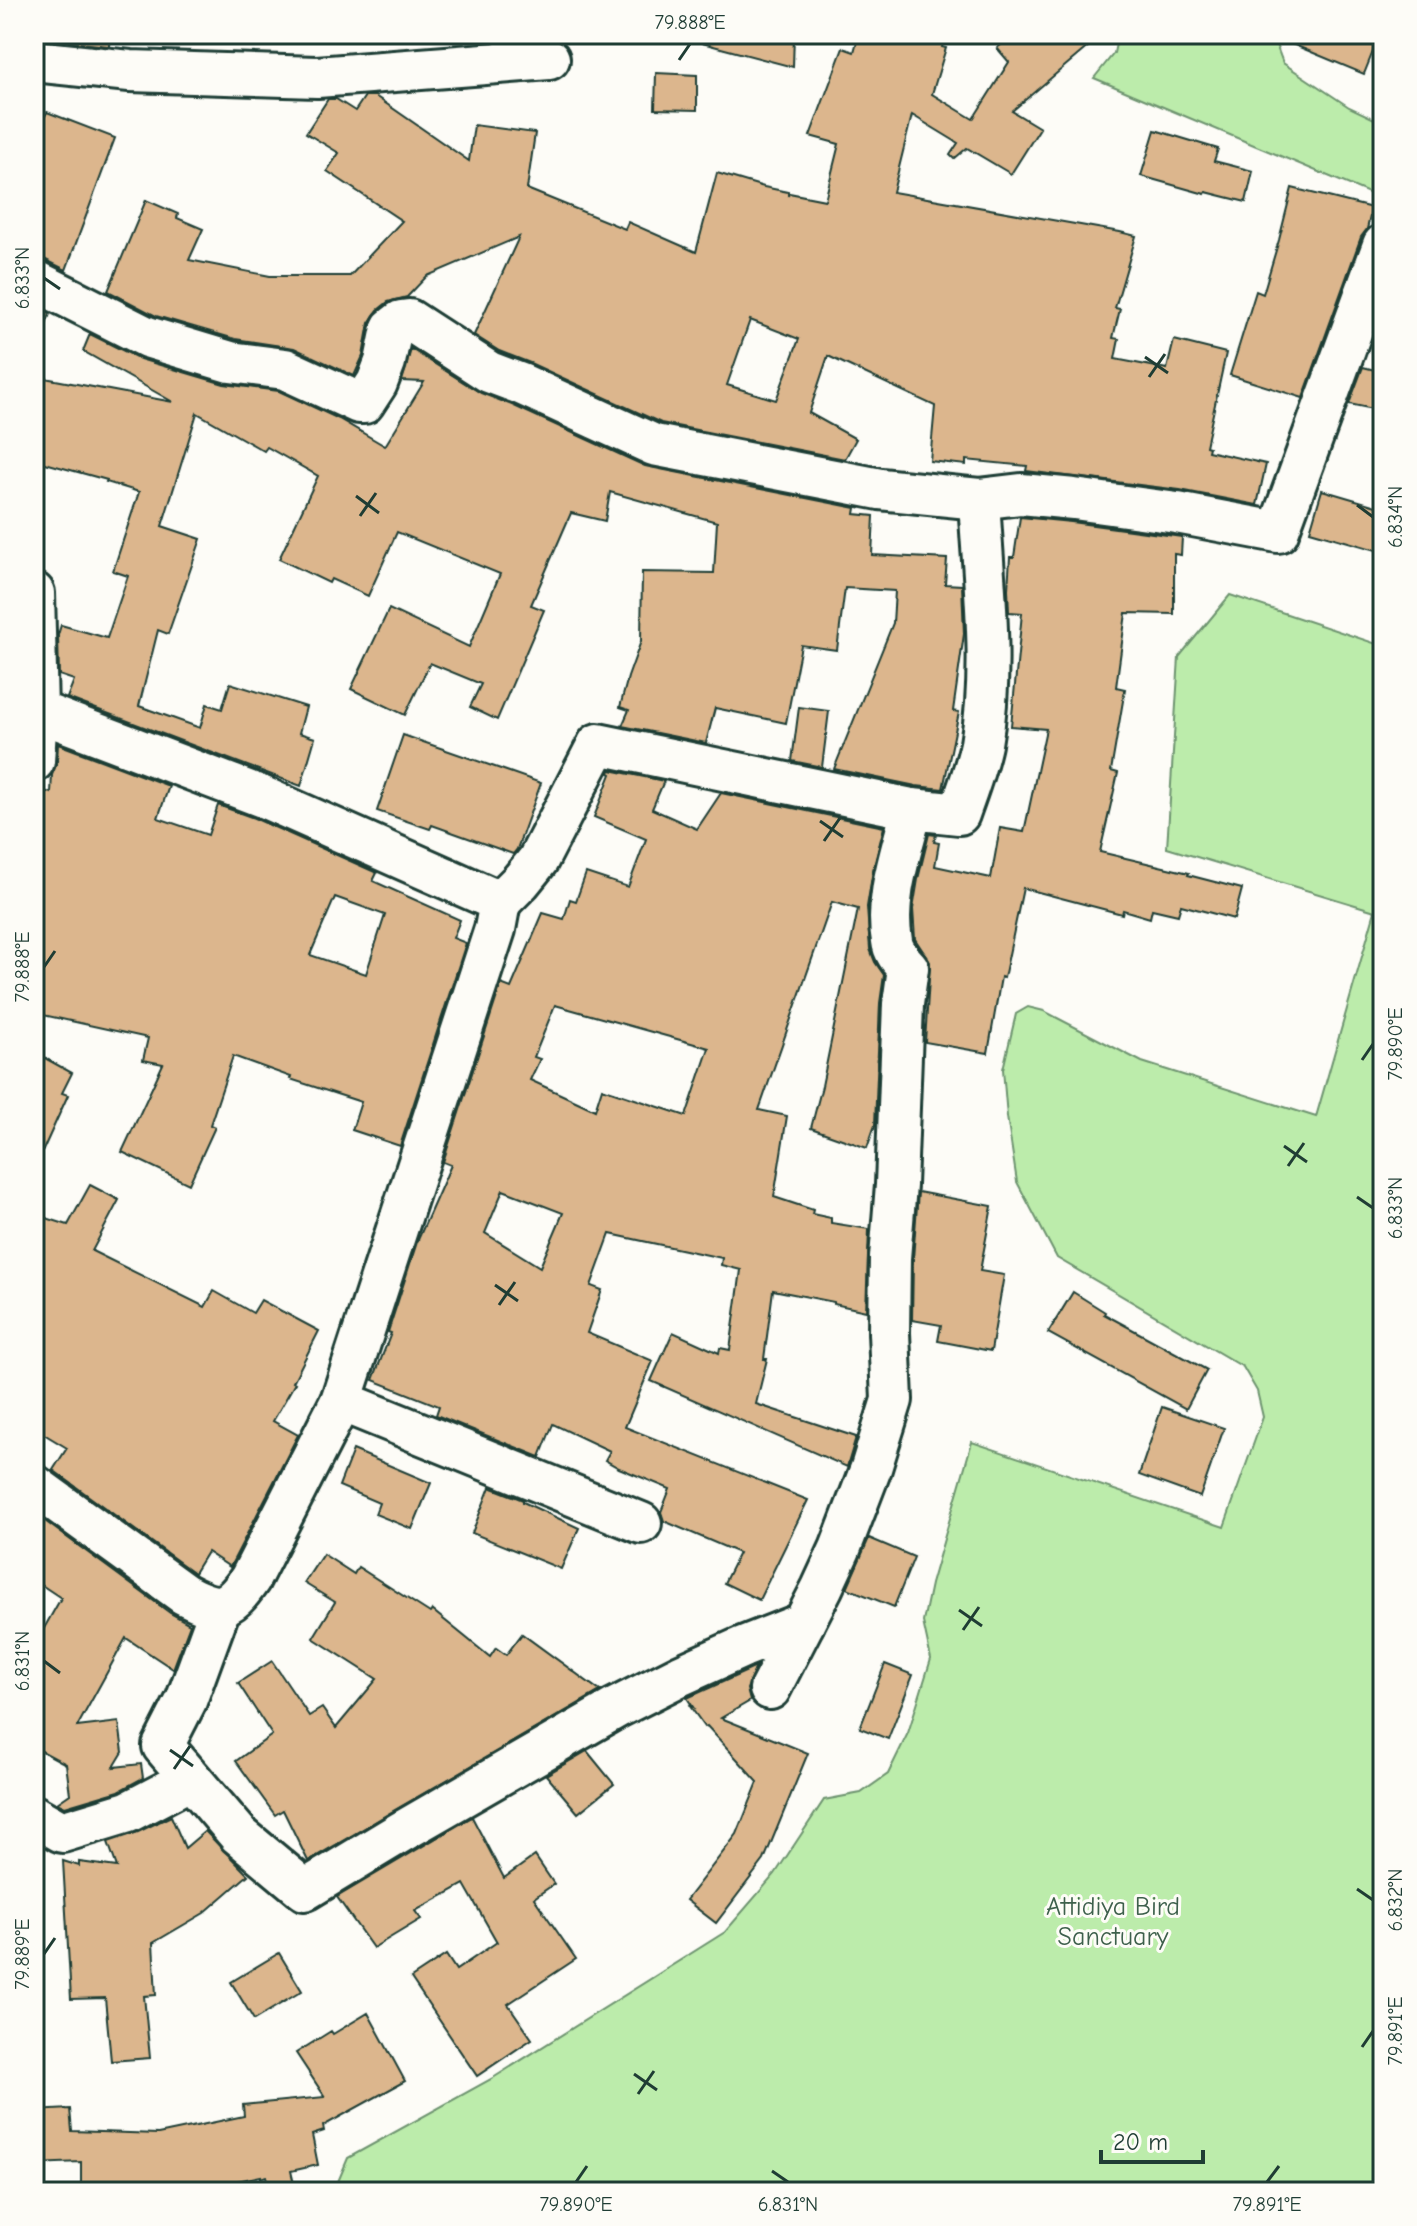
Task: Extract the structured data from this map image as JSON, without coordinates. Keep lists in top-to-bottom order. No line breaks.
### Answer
{"parks":["Attidiya Bird Sanctuary"],"scale_bar":"20 m","coordinates":["79.888°E","6.833°N","6.834°N","79.890°E","6.831°N","6.832°N","79.889°E","79.891°E"]}
